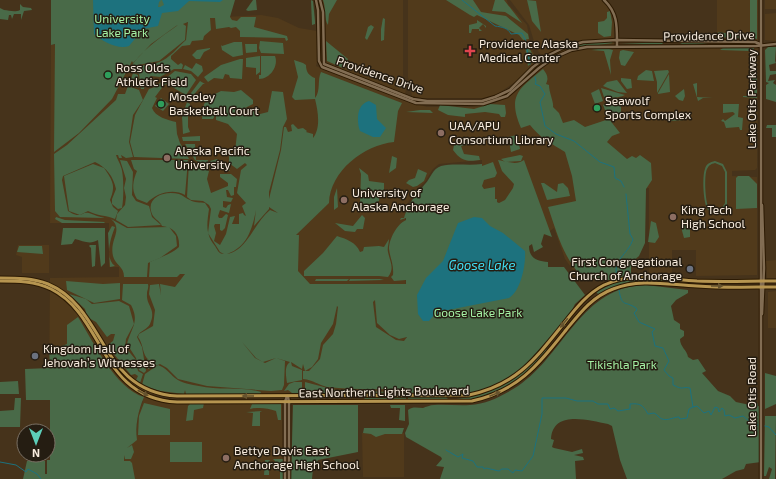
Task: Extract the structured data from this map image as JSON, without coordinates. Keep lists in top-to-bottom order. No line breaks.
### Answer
{"streets":{"main road":["Providence Drive","Lake Otis Parkway","East Northern Lights Boulevard","Lake Otis Road"]},"crossings":[["Providence Drive","Lake Otis Parkway"],["Lake Otis Parkway","Lake Otis Road"],["East Northern Lights Boulevard","Lake Otis Road"]],"water":["Goose Lake"],"parks":["University Lake Park","Goose Lake Park","Tikishla Park"],"places":{"health":["Providence Alaska Medical Center"],"other":["Ross Olds Athletic Field","Moseley Basketball Court","Seawolf Sports Complex","UAA/APU Consortium Library","Alaska Pacific University","University of Alaska Anchorage","King Tech High School","First Congregational Church of Anchorage","Kingdom Hall of Jehovah’s Witnesses","Bettye Davis East Anchorage High School"]},"north":"bottom"}
